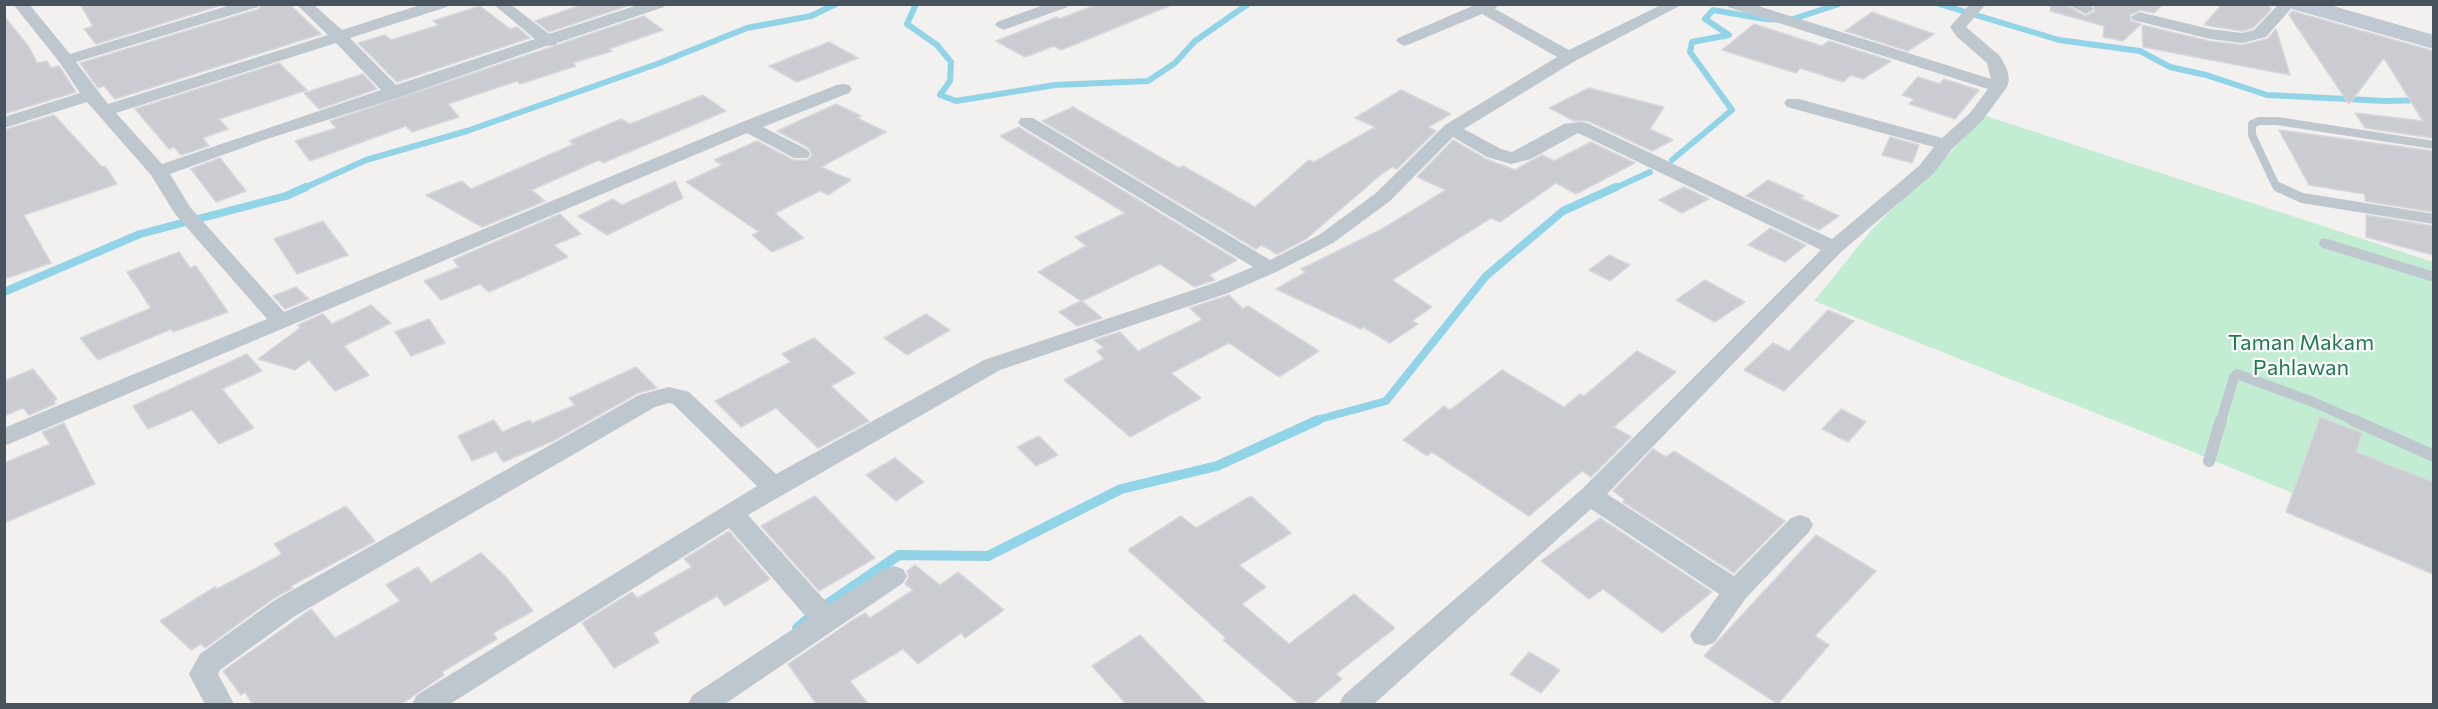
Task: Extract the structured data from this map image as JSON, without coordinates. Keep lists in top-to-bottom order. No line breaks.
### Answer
{"parks":["Taman Makam Pahlawan"]}
